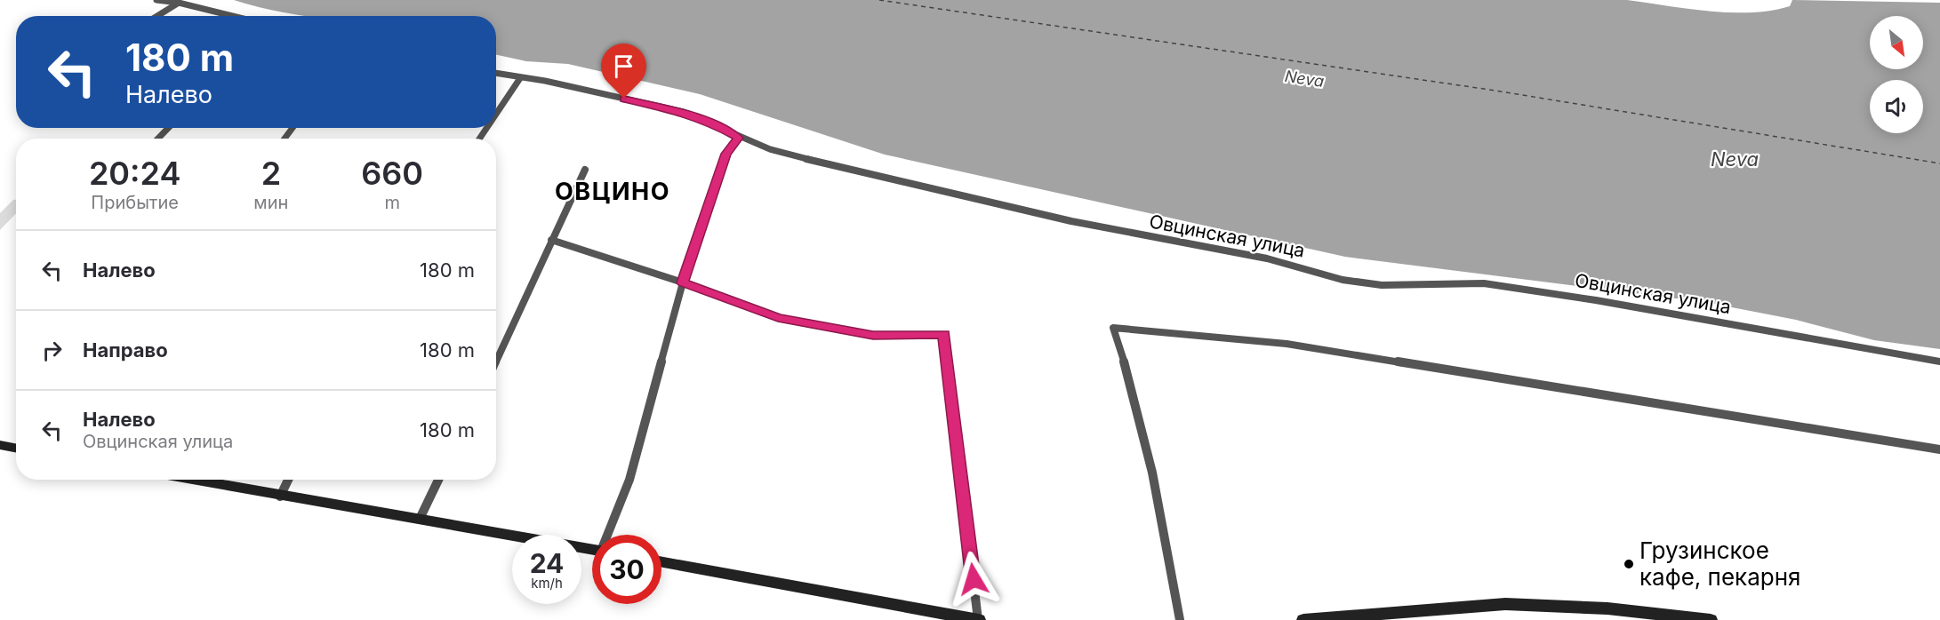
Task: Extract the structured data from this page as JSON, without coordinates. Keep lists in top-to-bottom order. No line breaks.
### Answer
{"streets":{"street":["Овцинская улица"]},"districts":["ОВЦИНО"],"water":["Neva"],"places":["Грузинское кафе, пекарня"],"north":"bottom right","page":{"turn":["180 m","Налево"],"eta":["20:24","Прибытие","2","мин","660","m"],"list":[{"name":"Налево","value":"180 m"},{"name":"Направо","value":"180 m"},{"name":"Налево","note":"Овцинская улица","value":"180 m"}],"speed":"24 km/h","limit":"30"}}
